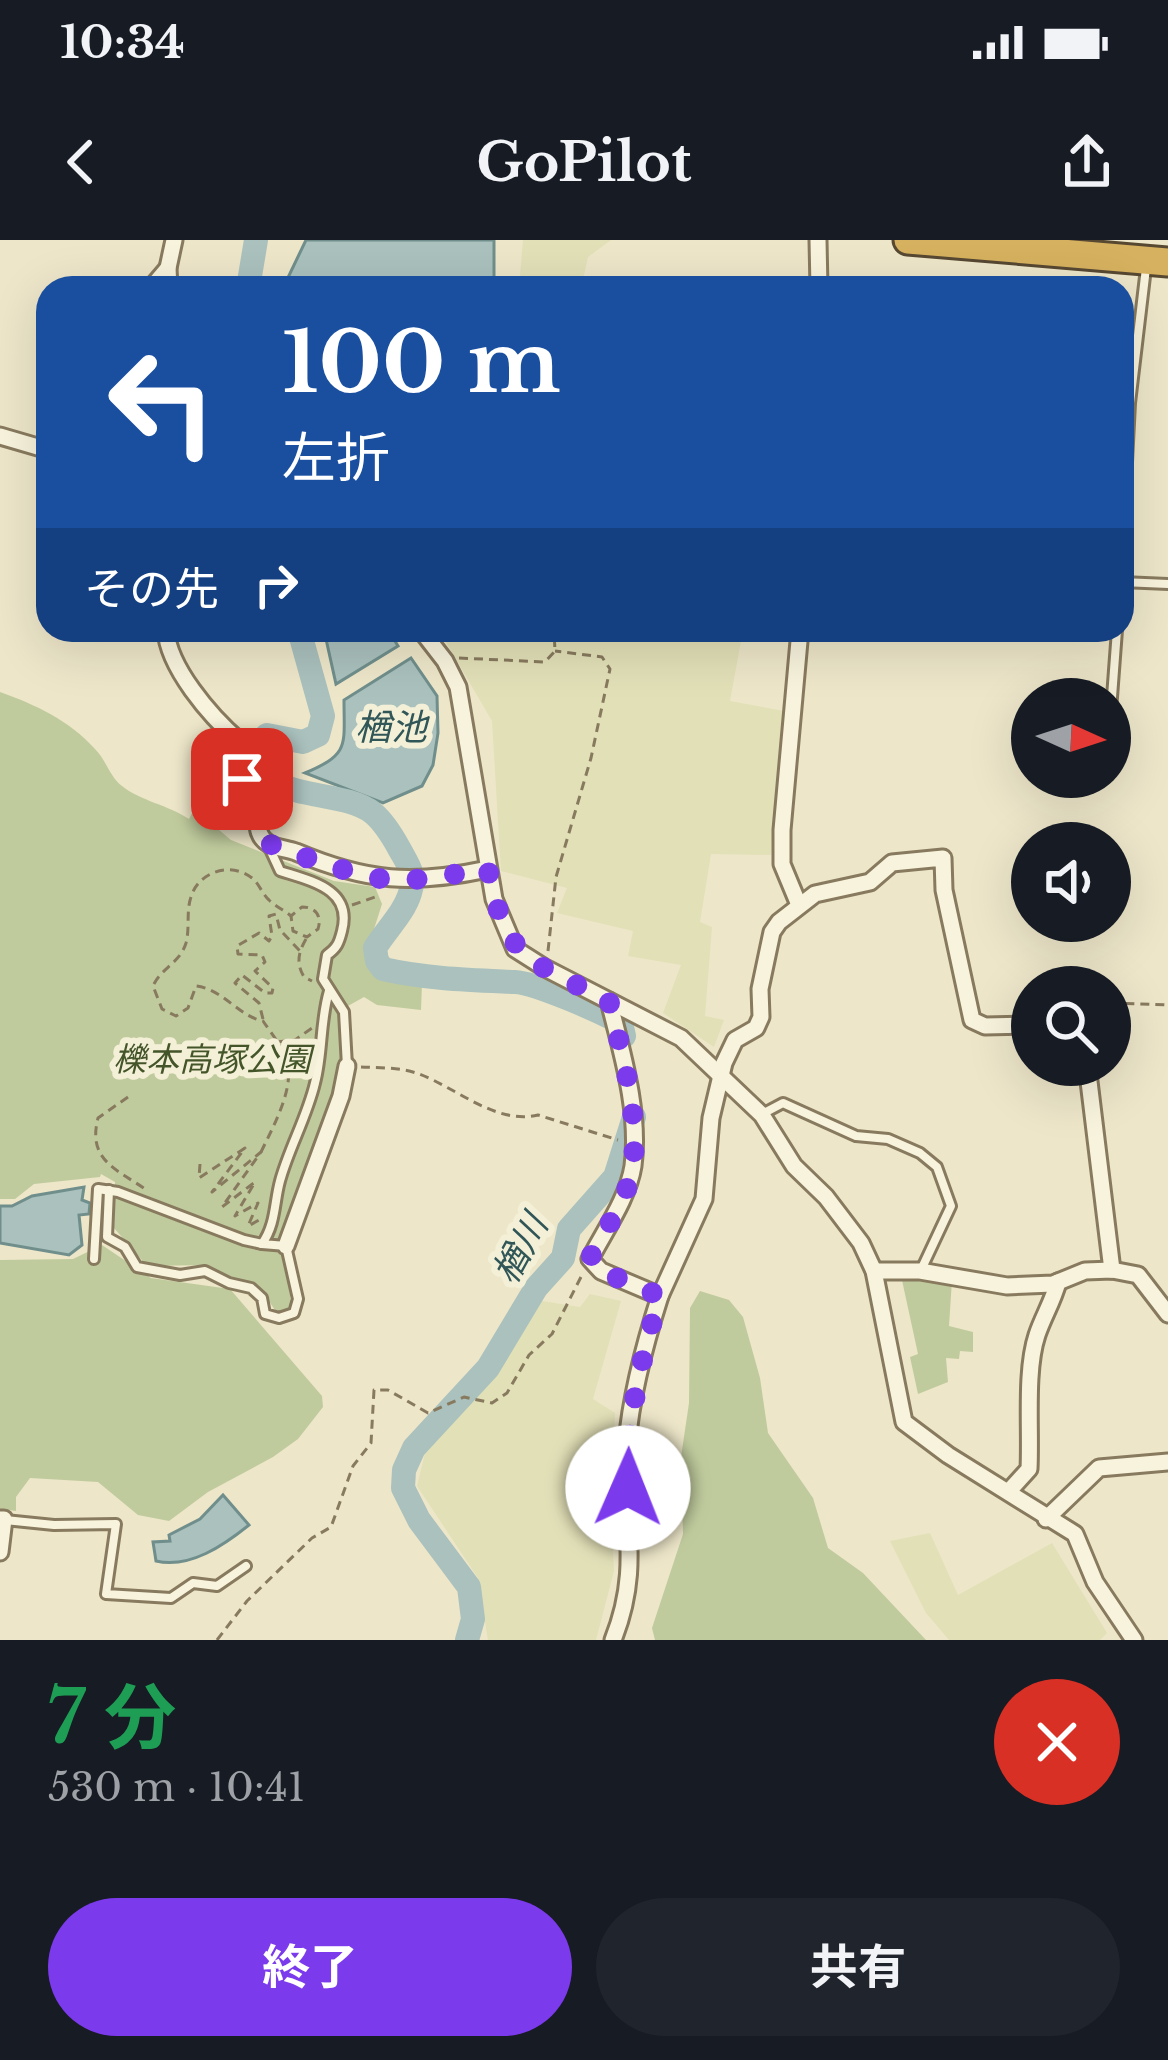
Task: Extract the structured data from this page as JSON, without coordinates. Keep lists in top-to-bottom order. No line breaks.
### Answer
{"water":["楢池","楢川"],"parks":["櫟本高塚公園"],"north":"right","page":{"status":"10:34","header":"GoPilot","turn":["100 m","左折"],"then":"その先","heading":["7 分","530 m · 10:41"],"buttons":["終了","共有"]}}
